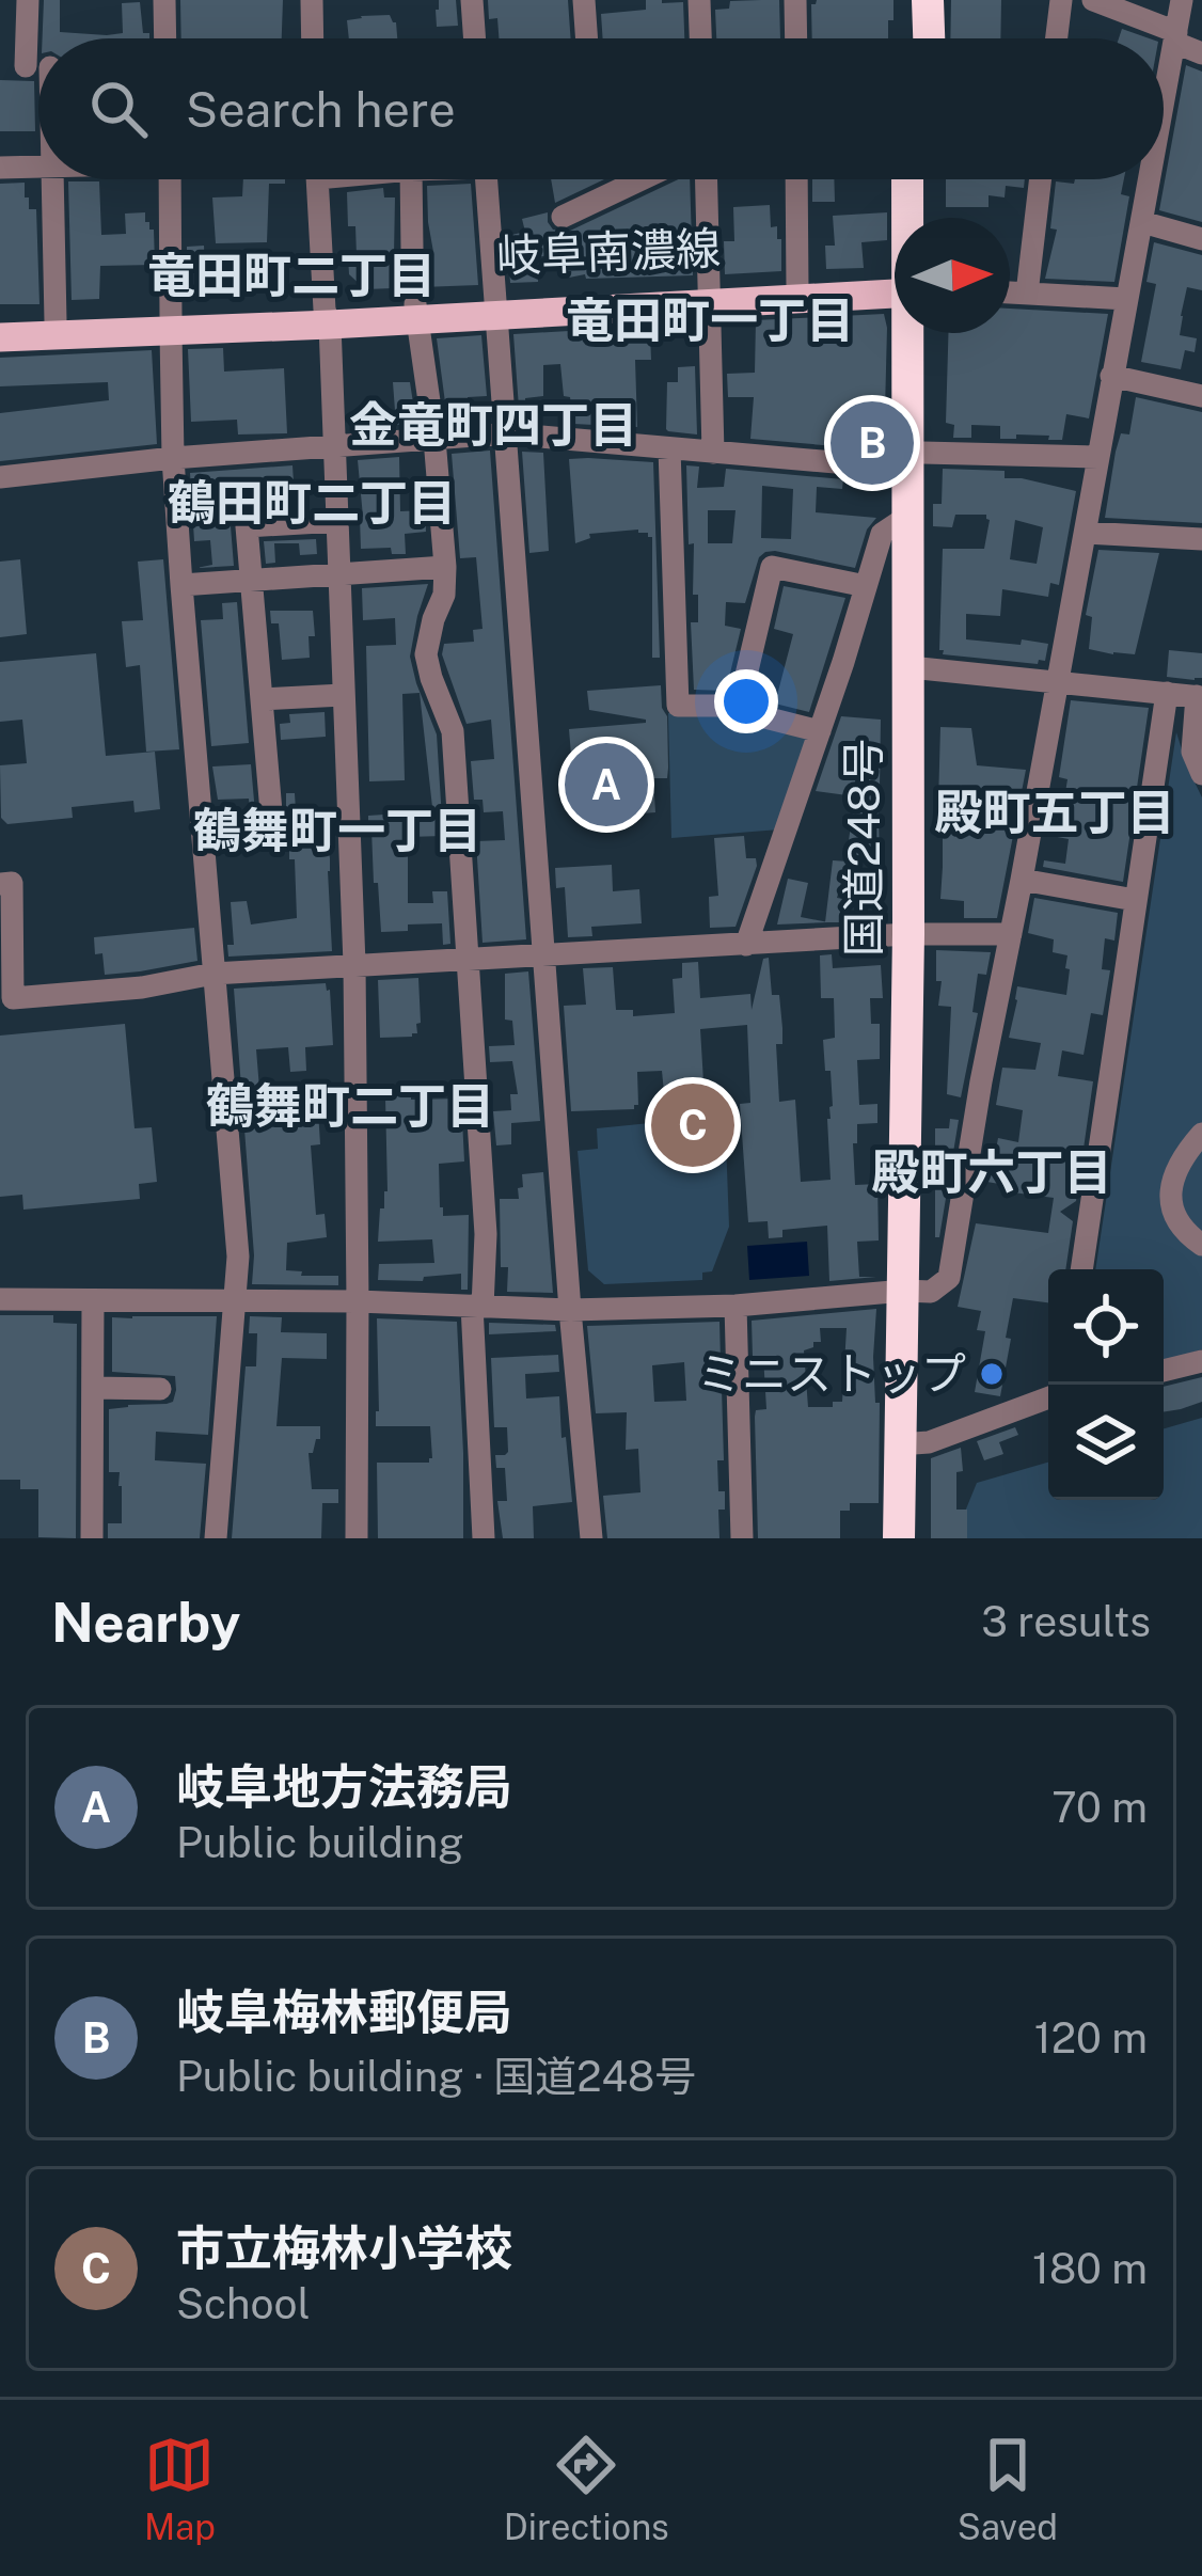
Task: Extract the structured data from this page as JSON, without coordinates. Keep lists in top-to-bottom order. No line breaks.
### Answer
{"streets":{"highway":["国道248号"],"main road":["岐阜南濃線"]},"districts":["竜田町二丁目","竜田町一丁目","金竜町四丁目","鶴田町二丁目","殿町五丁目","鶴舞町一丁目","鶴舞町二丁目","殿町六丁目"],"places":["ミニストップ"],"north":"right","page":{"search":"Search here","pins":["B","A","C"],"heading":["Nearby","3 results"],"list":[{"mark":"A","name":"岐阜地方法務局","note":"Public building","value":"70 m"},{"mark":"B","name":"岐阜梅林郵便局","note":"Public building · 国道248号","value":"120 m"},{"mark":"C","name":"市立梅林小学校","note":"School","value":"180 m"}],"nav":["Map","Directions","Saved"]}}
